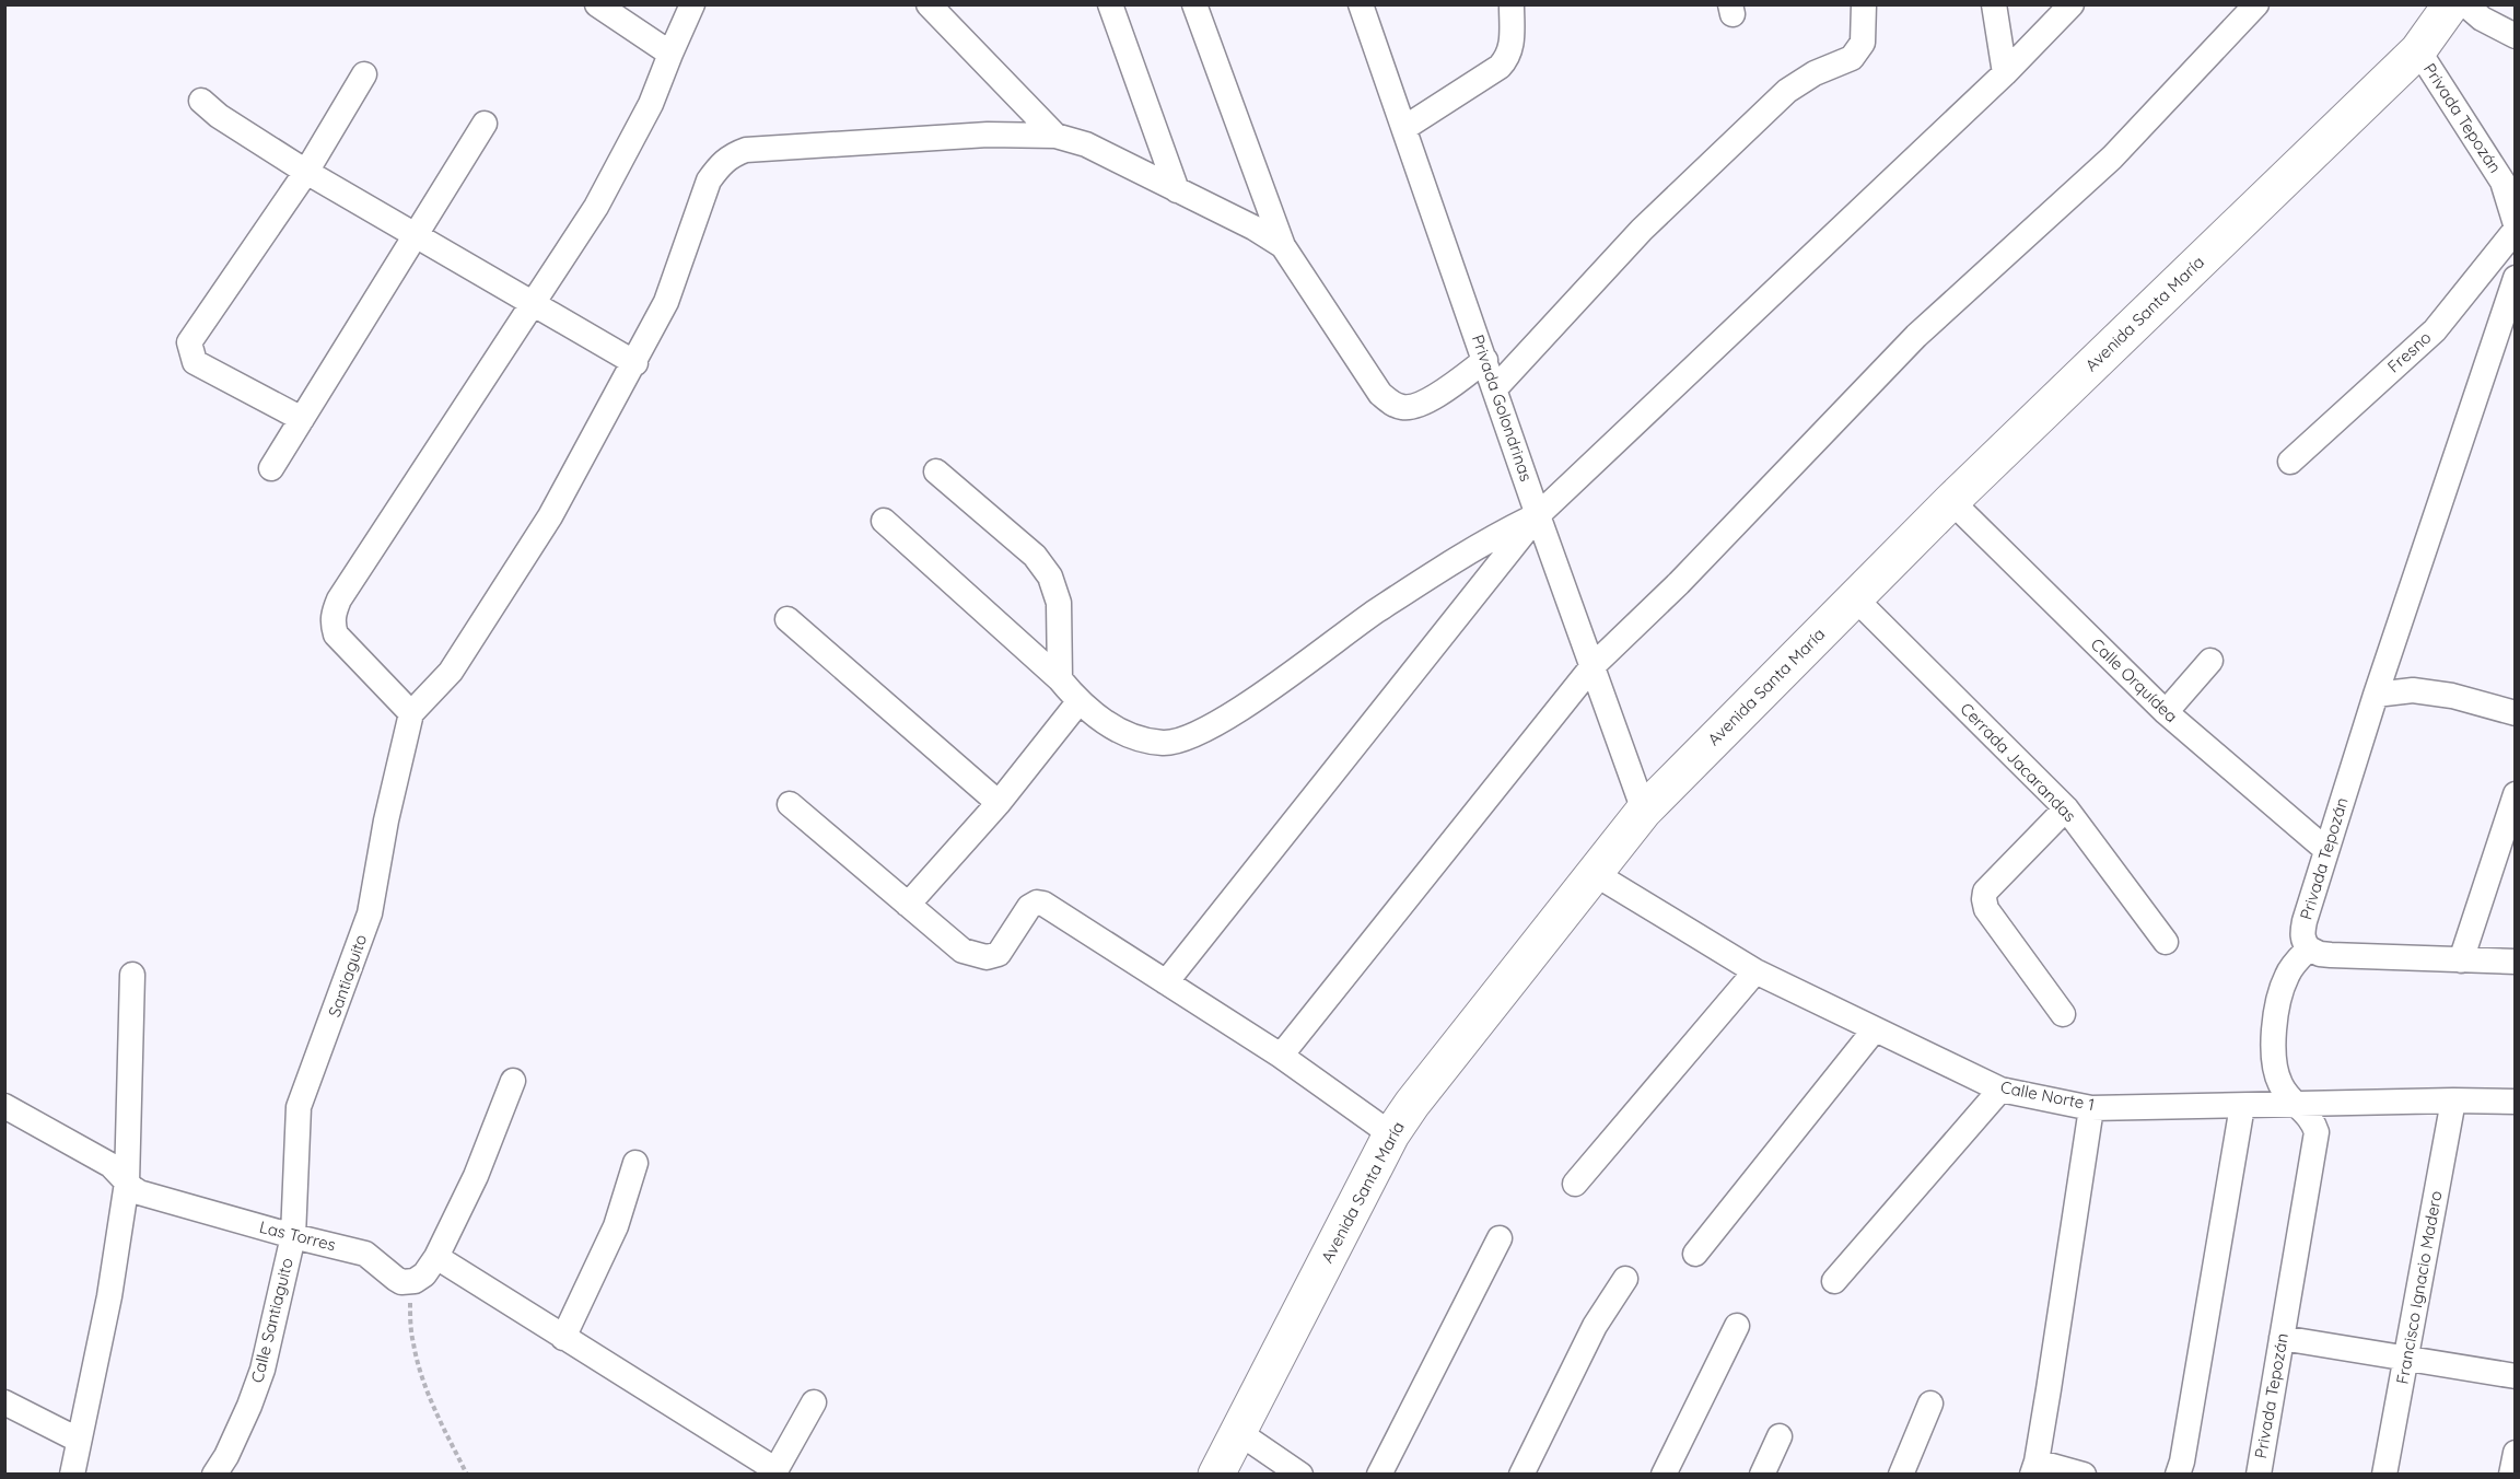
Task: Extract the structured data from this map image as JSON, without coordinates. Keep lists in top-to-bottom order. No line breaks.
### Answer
{"streets":{"main road":["Avenida Santa María"],"street":["Privada Tepozán","Fresno","Privada Golondrinas","Calle Orquídea","Cerrada Jacarandas","Santiaguito","Calle Norte 1","Las Torres","Francisco Ignacio Madero","Calle Santiaguito"]},"crossings":[["Privada Tepozán","Avenida Santa María"],["Privada Tepozán","Calle Orquídea"],["Privada Tepozán","Calle Norte 1"],["Avenida Santa María","Privada Golondrinas"],["Avenida Santa María","Calle Orquídea"],["Avenida Santa María","Cerrada Jacarandas"],["Avenida Santa María","Calle Norte 1"],["Santiaguito","Las Torres"],["Santiaguito","Calle Santiaguito"],["Calle Norte 1","Francisco Ignacio Madero"],["Las Torres","Calle Santiaguito"]]}
